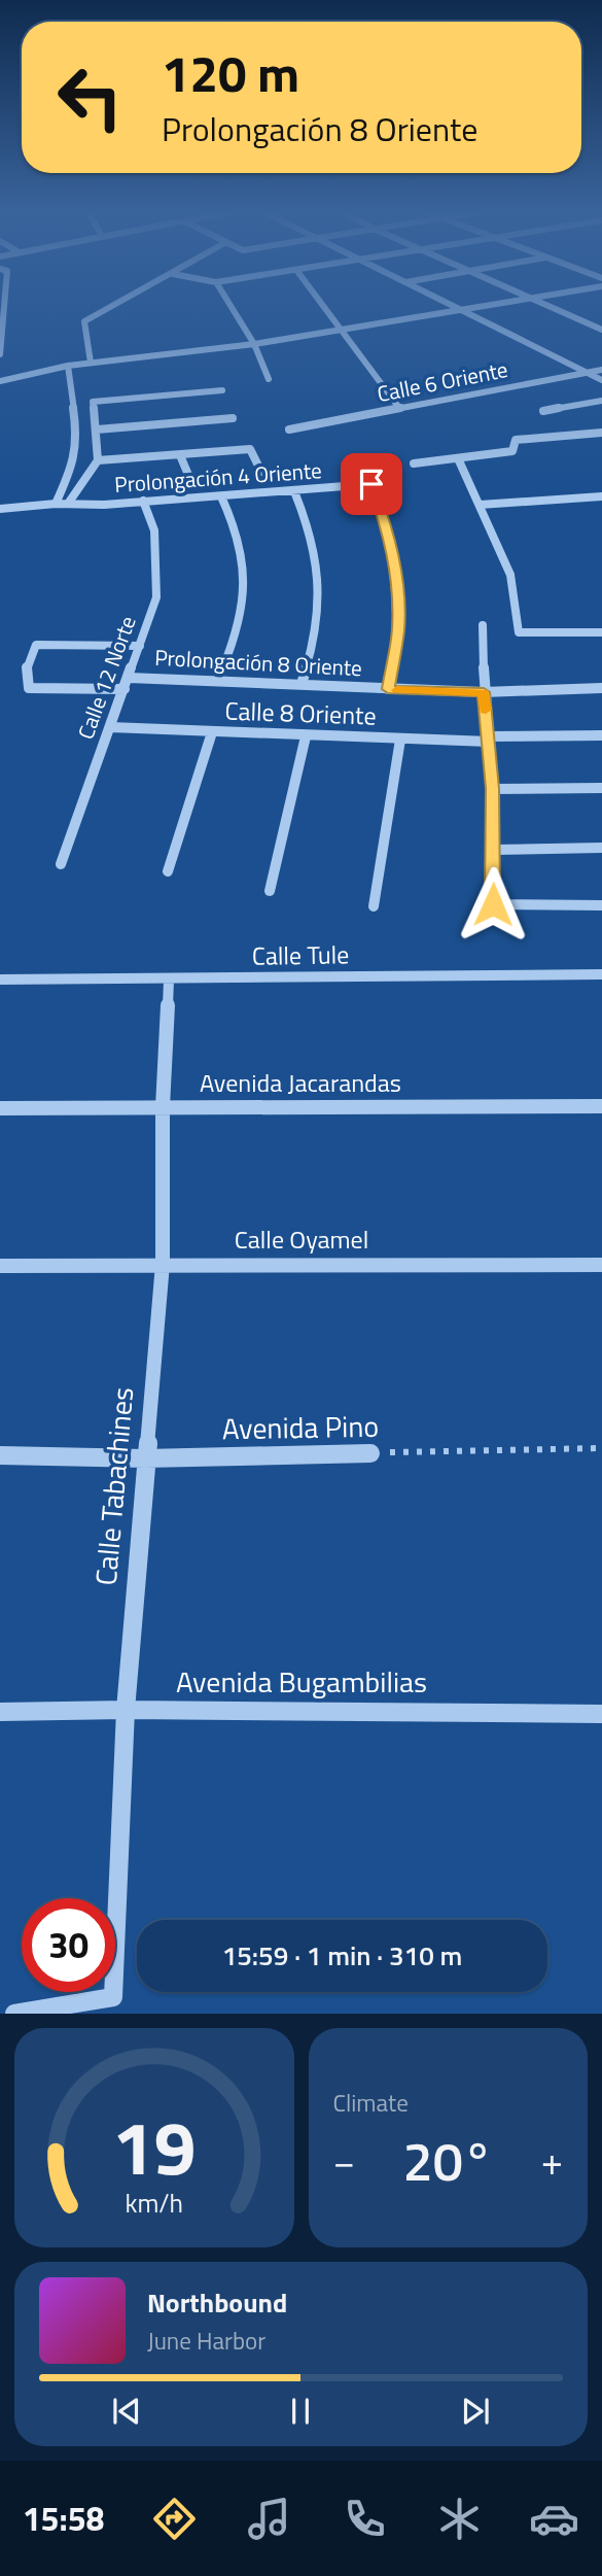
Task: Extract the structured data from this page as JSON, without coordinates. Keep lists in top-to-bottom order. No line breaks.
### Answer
{"streets":{"street":["Calle 6 Oriente","Prolongación 4 Oriente","Prolongación 8 Oriente","Calle 12 Norte","Calle 8 Oriente","Calle Tule","Avenida Jacarandas","Calle Oyamel","Avenida Pino","Calle Tabachines","Avenida Bugambilias"]},"crossings":[["Prolongación 4 Oriente","Prolongación 8 Oriente"],["Prolongación 4 Oriente","Calle 12 Norte"],["Prolongación 8 Oriente","Calle 12 Norte"],["Calle 12 Norte","Calle 8 Oriente"],["Calle Tule","Calle Tabachines"],["Avenida Jacarandas","Calle Tabachines"],["Calle Oyamel","Calle Tabachines"],["Avenida Pino","Calle Tabachines"],["Calle Tabachines","Avenida Bugambilias"]],"page":{"turn":["120 m","Prolongación 8 Oriente"],"limit":"30","trip":"15:59 · 1 min · 310 m","tile":"Climate","heat":["−","20°","+"],"song":["Northbound","June Harbor"],"tabs":"15:58","gauge":["19","km/h"]}}
